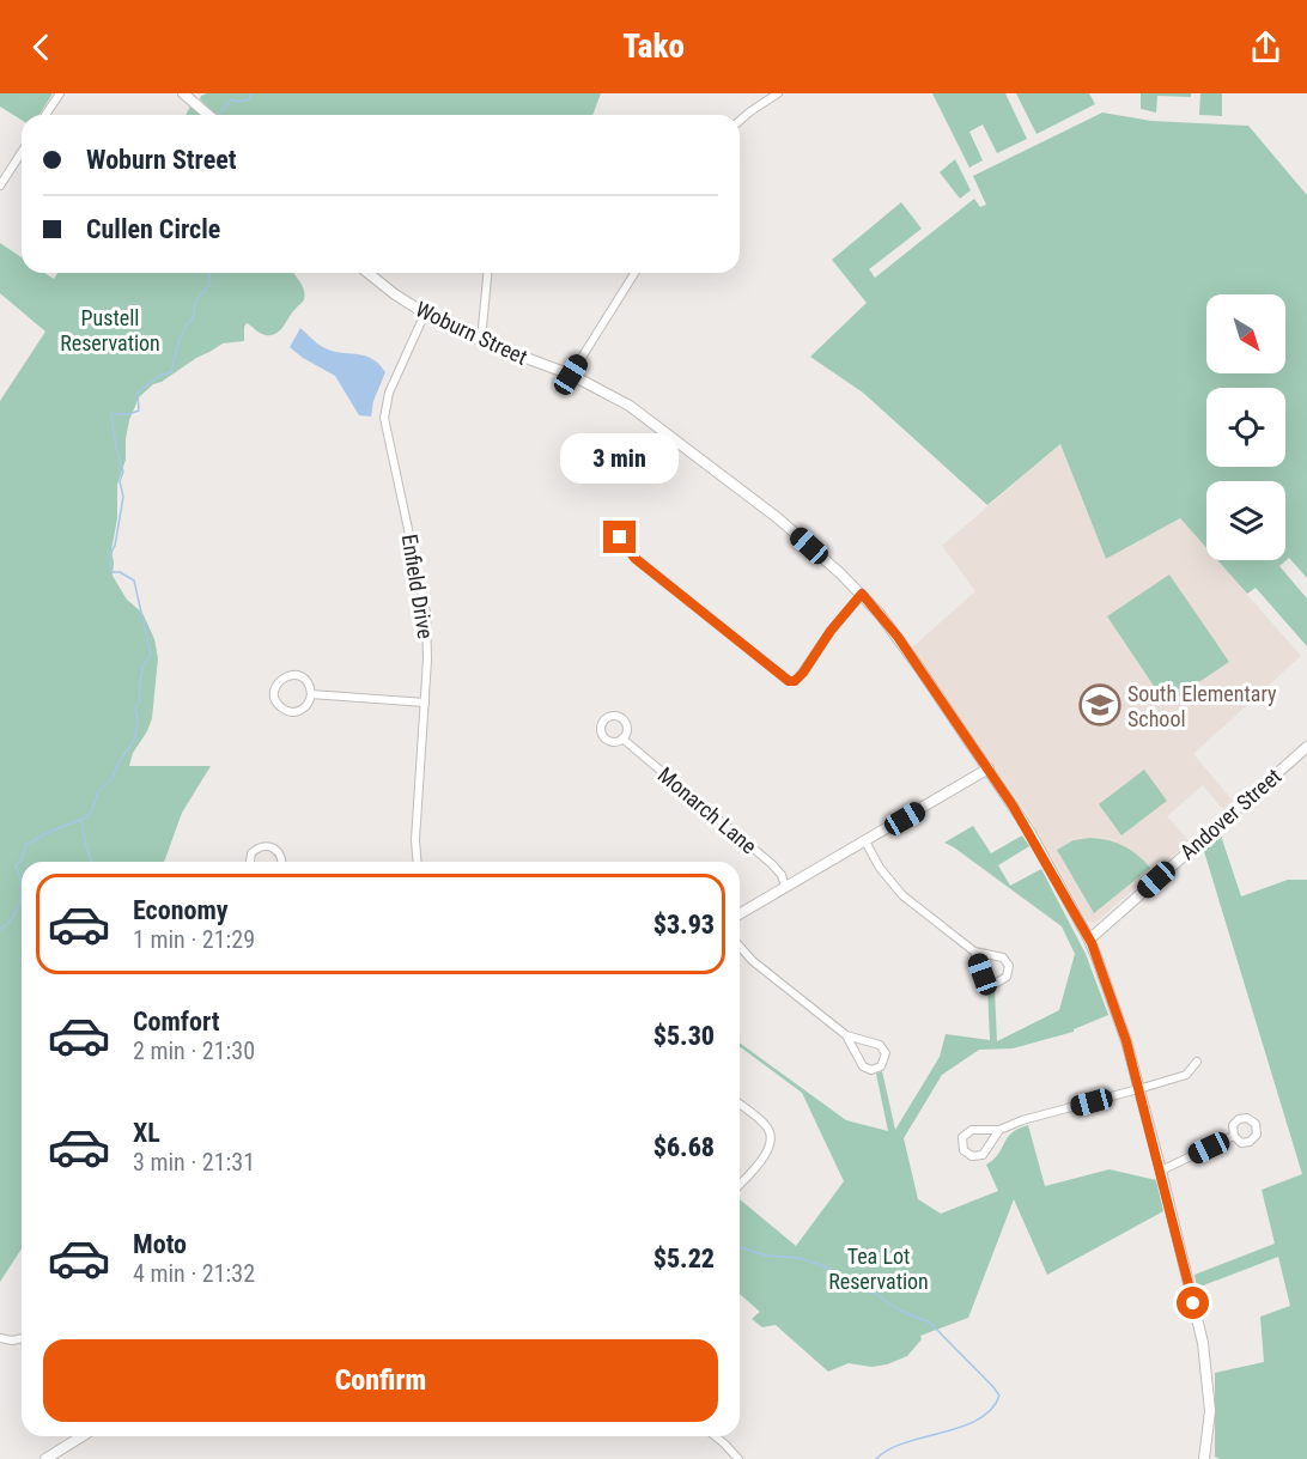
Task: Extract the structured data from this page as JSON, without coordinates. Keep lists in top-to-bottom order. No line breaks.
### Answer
{"streets":{"street":["Woburn Street","Enfield Drive","Monarch Lane","Andover Street"]},"crossings":[["Woburn Street","Enfield Drive"],["Woburn Street","Andover Street"]],"parks":["Pustell Reservation","Tea Lot Reservation"],"places":{"school or university":["South Elementary School"]},"north":"bottom right","page":{"header":"Tako","banner":["Woburn Street","Cullen Circle"],"bubble":"3 min","list":[{"name":"Economy","note":"1 min · 21:29","value":"$3.93"},{"name":"Comfort","note":"2 min · 21:30","value":"$5.30"},{"name":"XL","note":"3 min · 21:31","value":"$6.68"},{"name":"Moto","note":"4 min · 21:32","value":"$5.22"}],"buttons":"Confirm"}}
